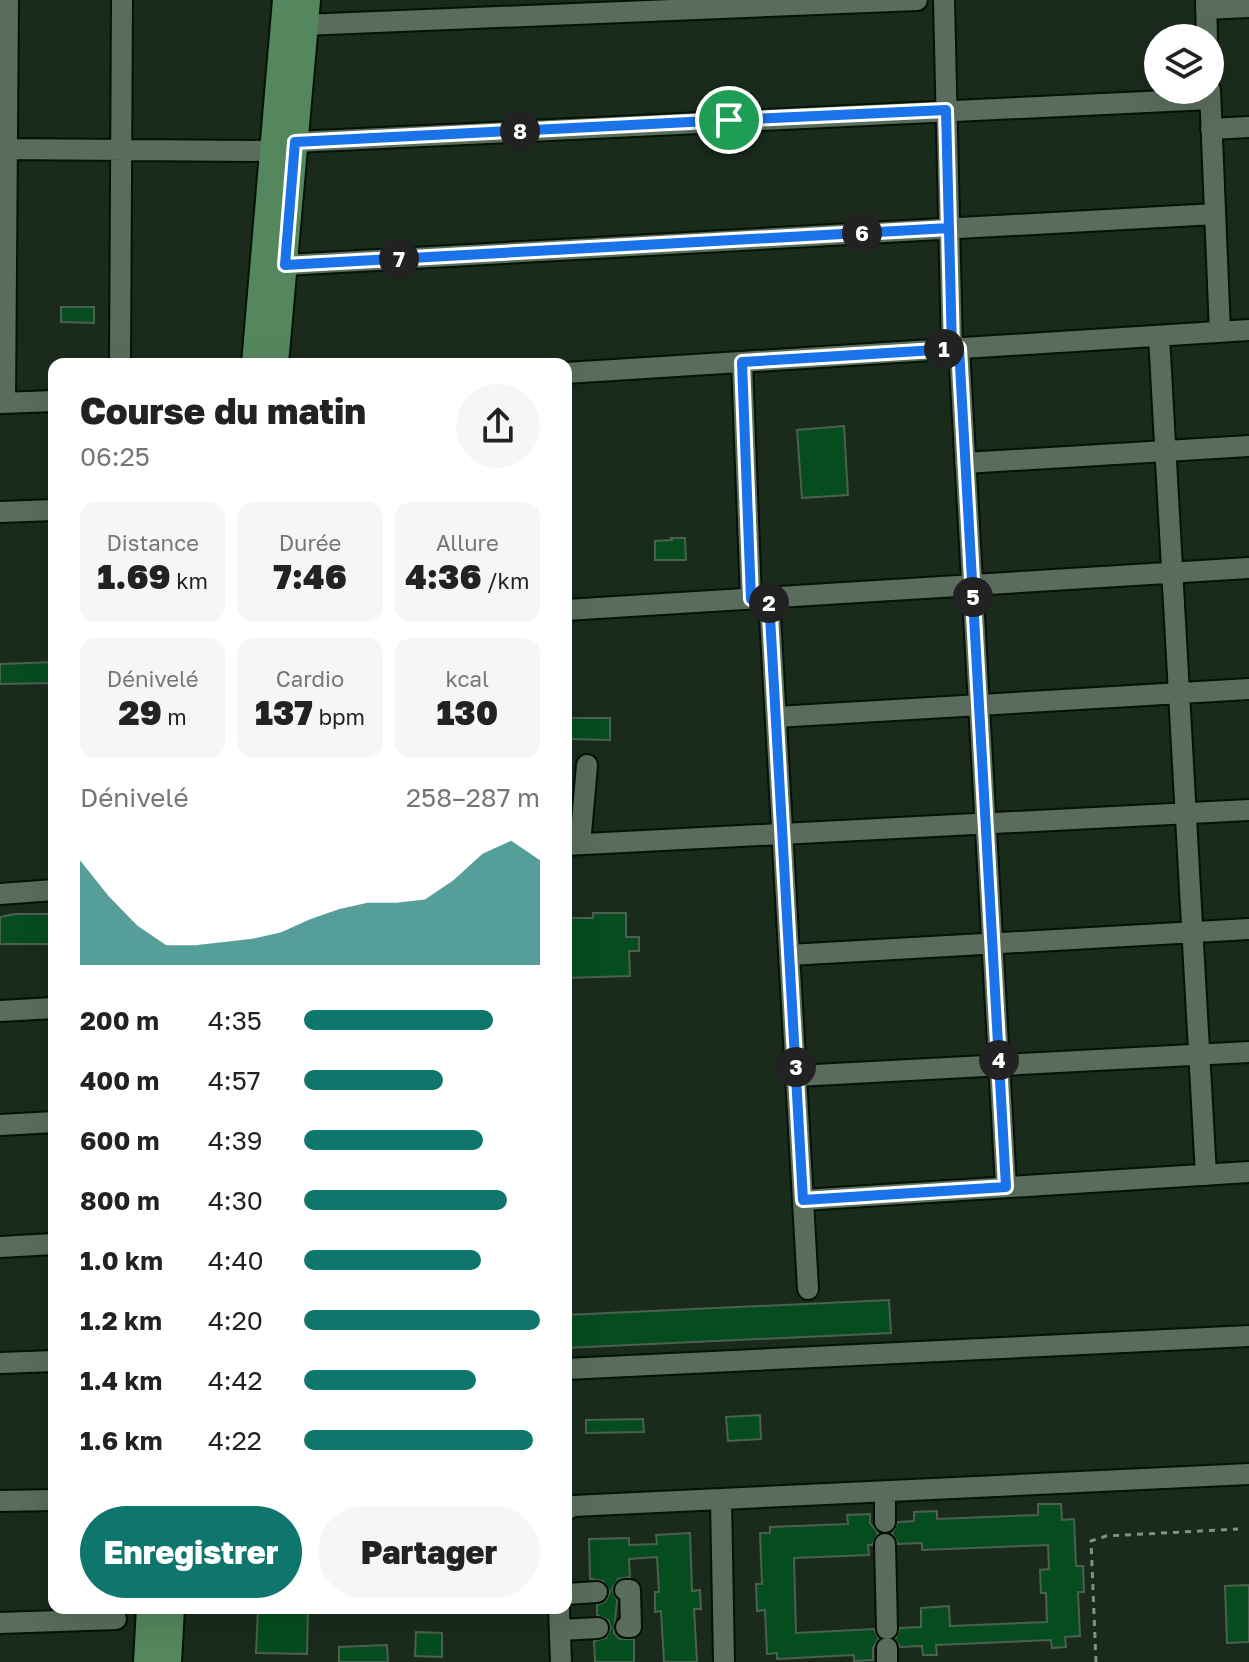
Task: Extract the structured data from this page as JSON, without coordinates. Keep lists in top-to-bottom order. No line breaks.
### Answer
{"page":{"pins":["8","6","7","1","5","2","4","3"],"heading":["Course du matin","06:25"],"stats":[["Distance","1.69 km"],["Durée","7:46"],["Allure","4:36 /km"],["Dénivelé","29 m"],["Cardio","137 bpm"],["kcal","130"]],"chart":["Dénivelé","258–287 m"],"list":[{"name":"200 m","note":"4:35"},{"name":"400 m","note":"4:57"},{"name":"600 m","note":"4:39"},{"name":"800 m","note":"4:30"},{"name":"1.0 km","note":"4:40"},{"name":"1.2 km","note":"4:20"},{"name":"1.4 km","note":"4:42"},{"name":"1.6 km","note":"4:22"}],"buttons":["Enregistrer","Partager"]}}
